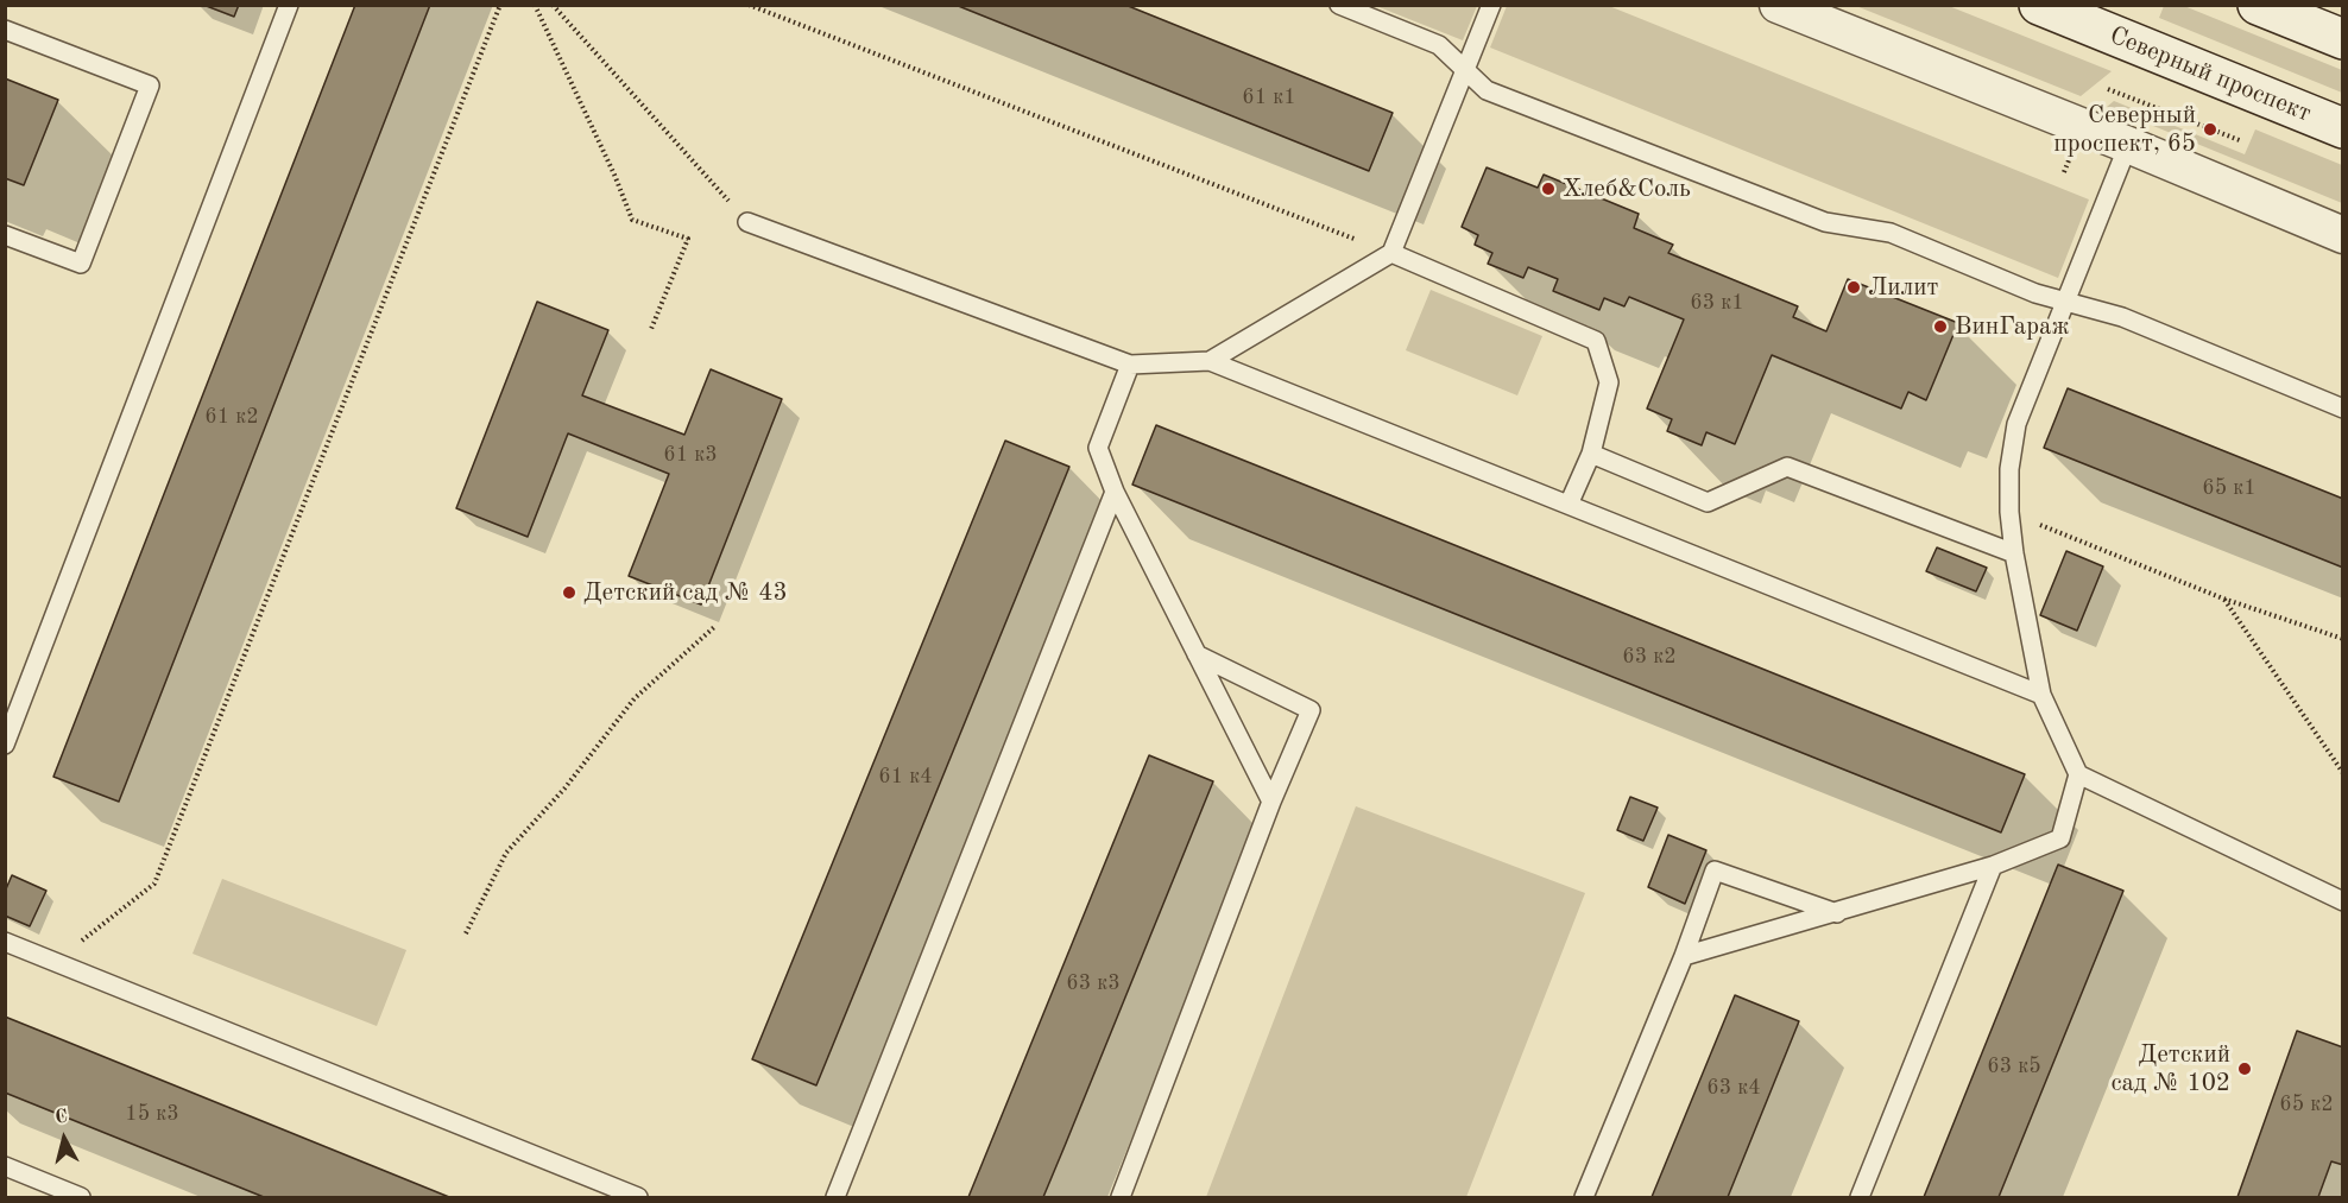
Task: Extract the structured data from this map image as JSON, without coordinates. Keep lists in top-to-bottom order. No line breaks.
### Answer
{"streets":{"main road":["Северный проспект"]},"places":["Северный проспект, 65","Хлеб&Соль","Лилит","ВинГараж","Детский сад № 43","Детский сад № 102"],"house_numbers":["61 к1","63 к1","61 к2","61 к3","65 к1","63 к2","61 к4","63 к3","63 к5","63 к4","65 к2","15 к3"],"north":"top"}
